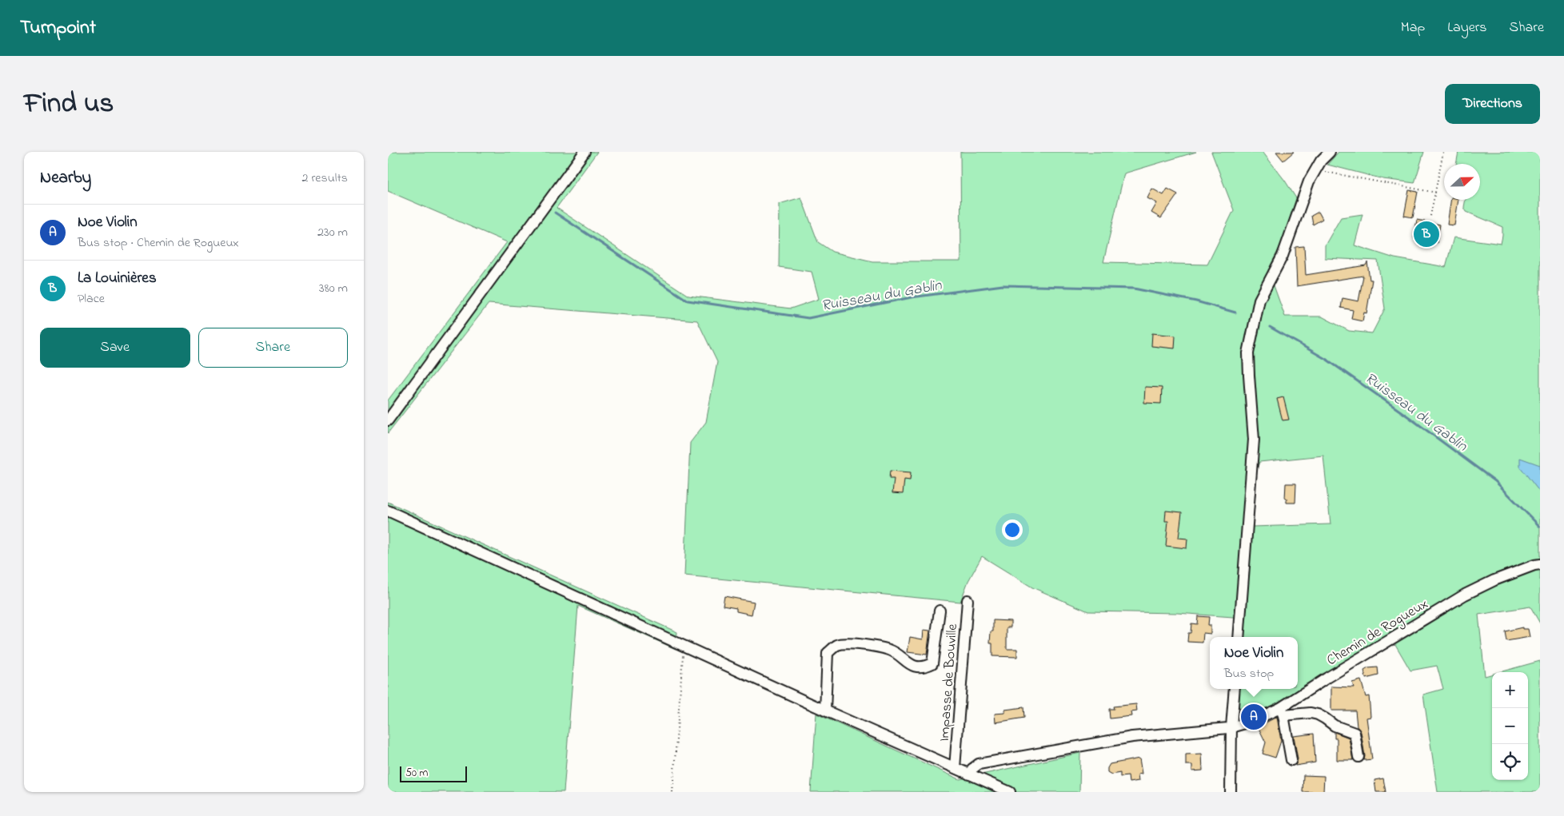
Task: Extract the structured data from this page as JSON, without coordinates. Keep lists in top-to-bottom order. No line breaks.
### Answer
{"streets":{"street":["Chemin de Rogueux","Impasse de Bouville"]},"water":["Ruisseau du Gablin"],"scale_bar":"50 m","north":"right","page":{"header":"Turnpoint","nav":["Map","Layers","Share"],"title":"Find us","buttons":["Directions",["Save","Share"]],"heading":["Nearby","2 results"],"list":[{"mark":"A","name":"Noe Violin","note":"Bus stop · Chemin de Rogueux","value":"230 m"},{"mark":"B","name":"La Louinières","note":"Place","value":"380 m"}],"pins":["B","A"],"popup":["Noe Violin","Bus stop"],"map_buttons":["+","−"],"scale":"50 m"}}
